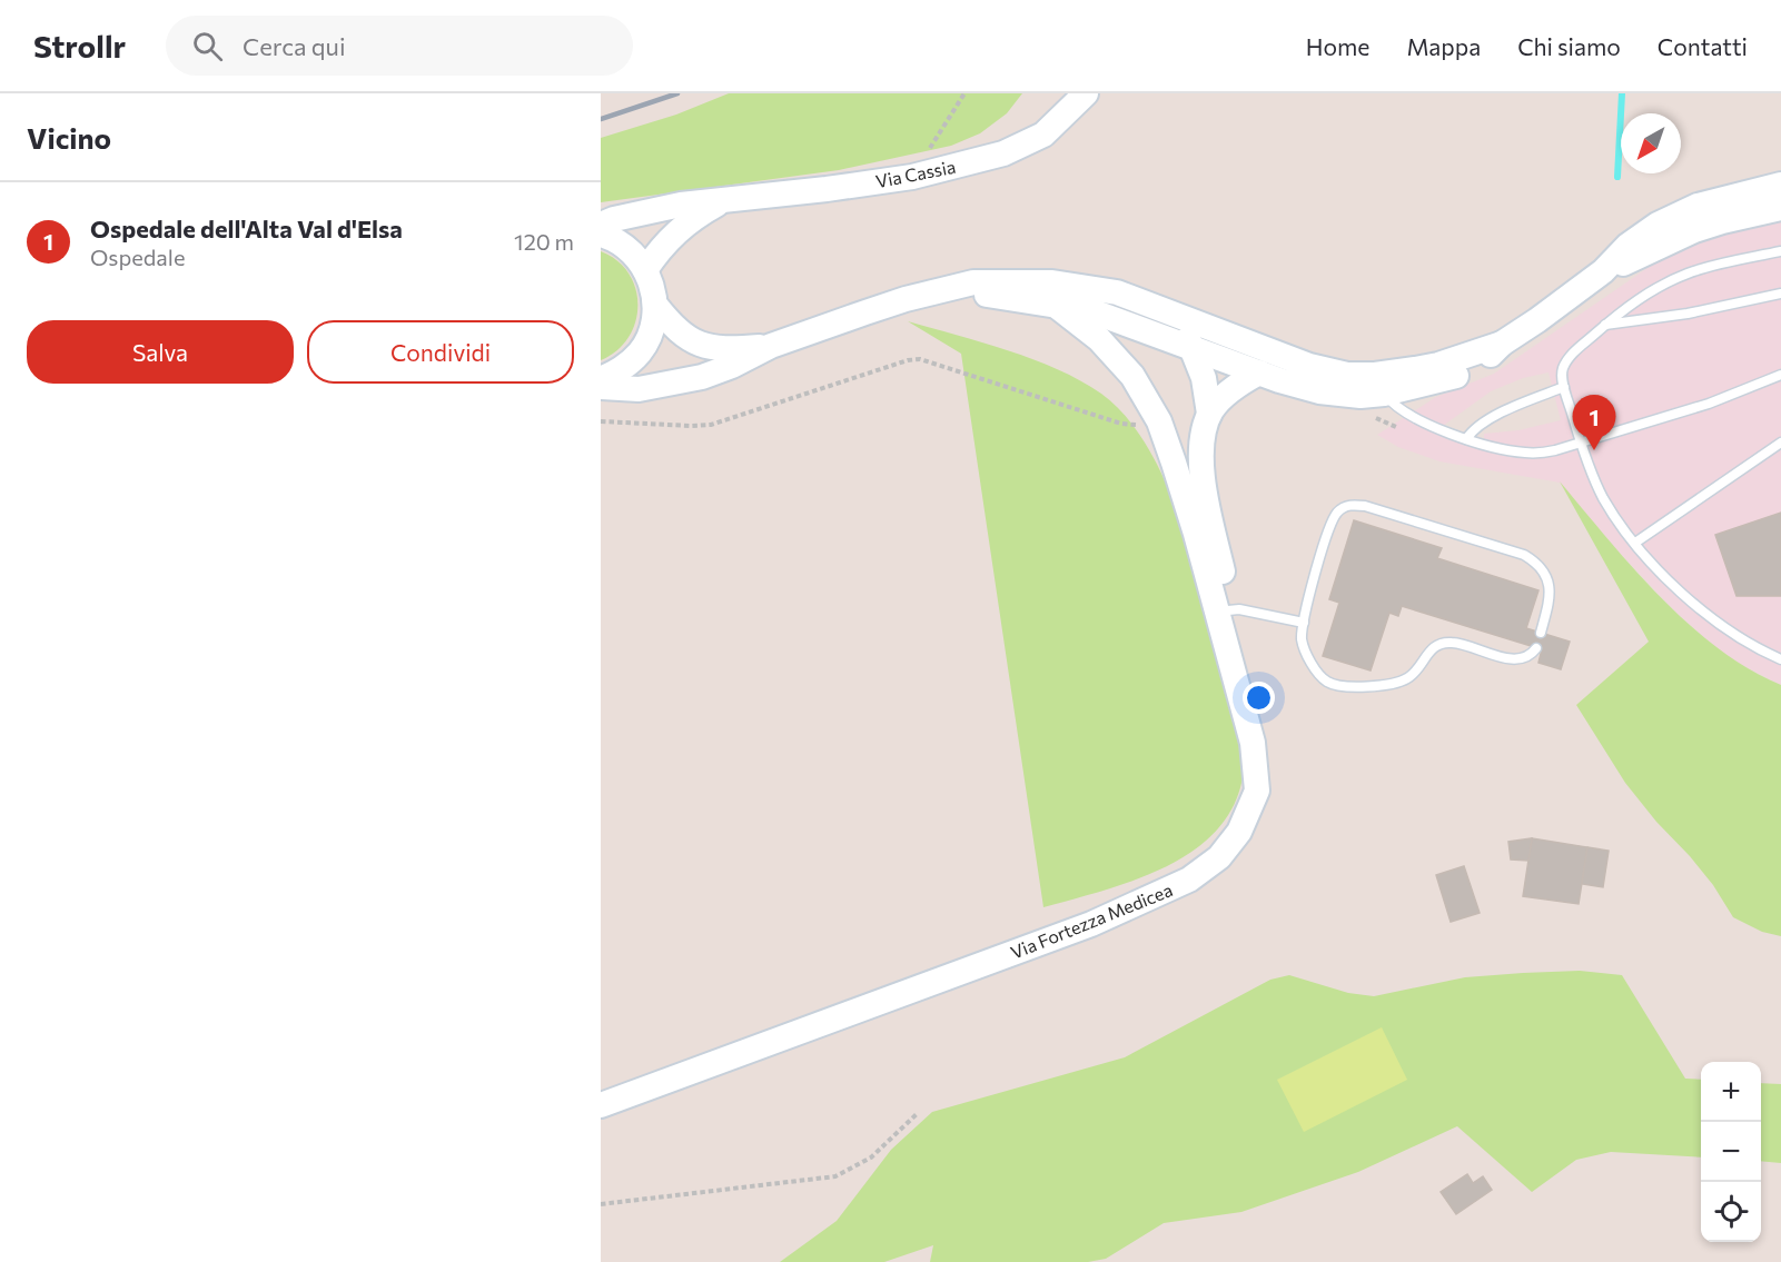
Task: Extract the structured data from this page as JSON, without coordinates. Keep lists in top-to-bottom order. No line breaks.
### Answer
{"streets":{"main road":["Via Cassia","Via Fortezza Medicea"]},"north":"bottom left","page":{"header":"Strollr","search":"Cerca qui","nav":["Home","Mappa","Chi siamo","Contatti"],"heading":"Vicino","list":[{"mark":"1","name":"Ospedale dell'Alta Val d'Elsa","note":"Ospedale","value":"120 m"}],"buttons":["Salva","Condividi"],"pins":"1","map_buttons":["+","−"]}}
